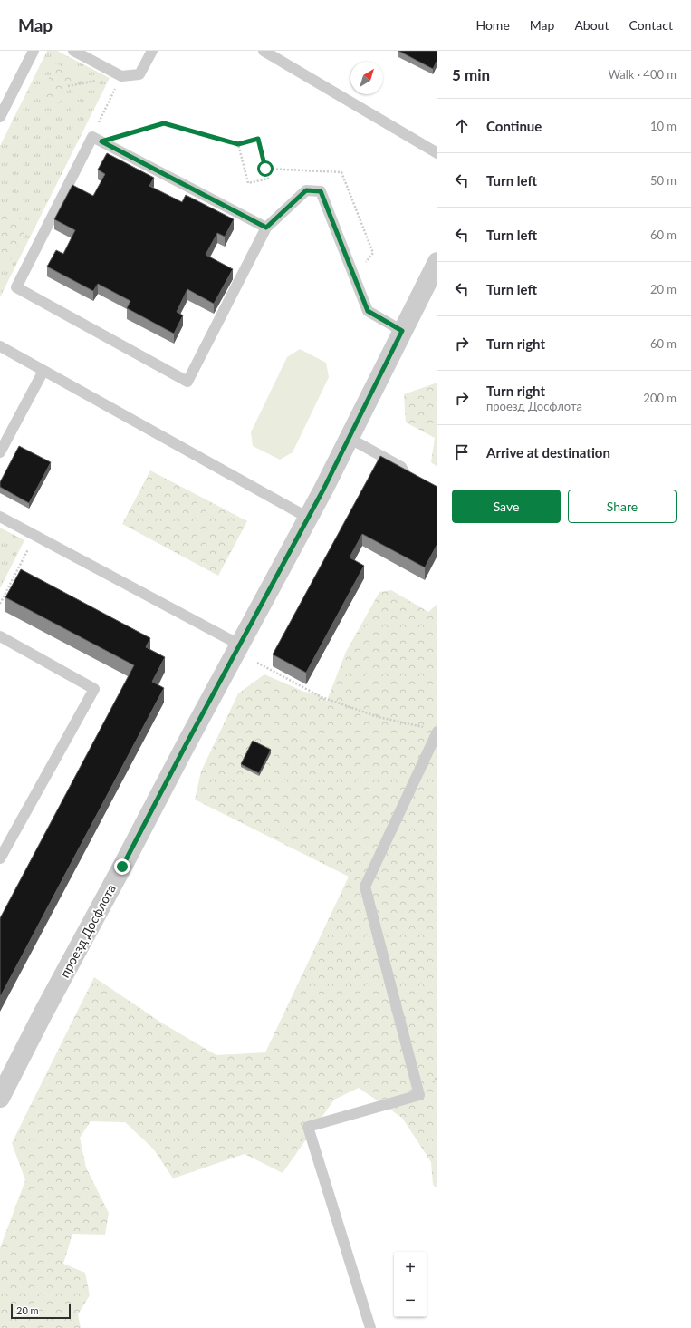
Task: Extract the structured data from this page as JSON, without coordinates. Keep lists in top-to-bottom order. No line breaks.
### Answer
{"streets":{"street":["проезд Досфлота"]},"scale_bar":"20 m","north":"top right","page":{"header":"Map","nav":["Home","Map","About","Contact"],"heading":["5 min","Walk · 400 m"],"list":[["Continue","10 m"],["Turn left","50 m"],["Turn left","60 m"],["Turn left","20 m"],["Turn right","60 m"],["Turn right","проезд Досфлота","200 m"],"Arrive at destination"],"buttons":["Save","Share"],"map_buttons":["+","−"],"scale":"20 m"}}
